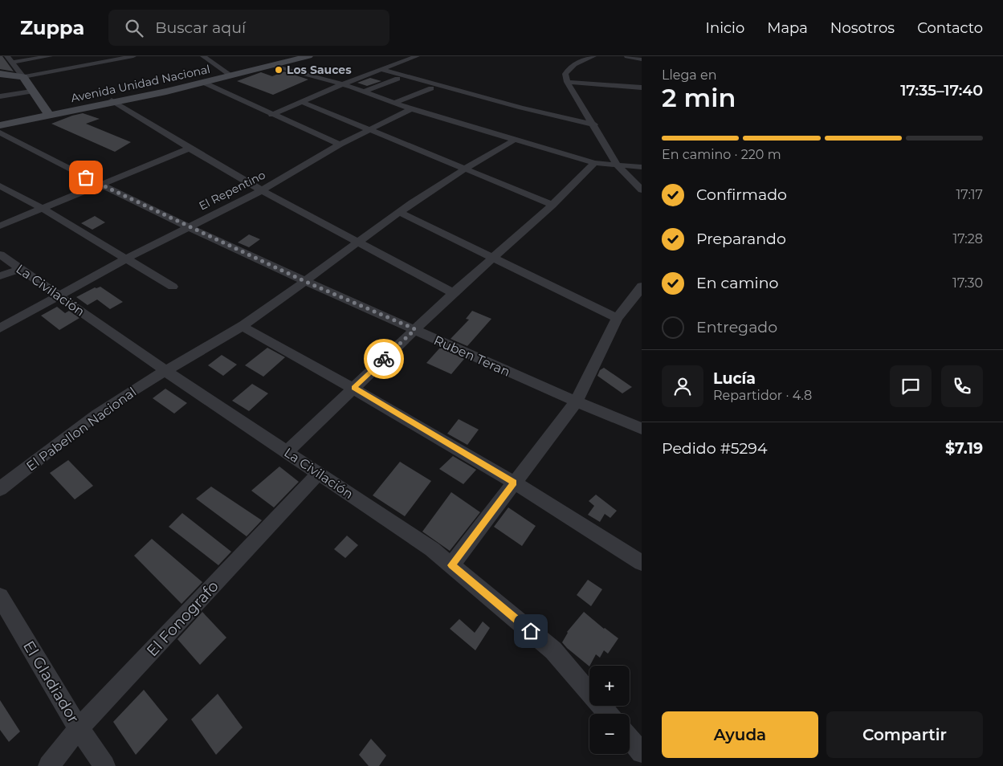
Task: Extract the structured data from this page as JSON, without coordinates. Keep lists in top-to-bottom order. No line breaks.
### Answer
{"streets":{"main road":["Avenida Unidad Nacional"],"street":["El Repentino","La Civilación","Ruben Teran","El Pabellon Nacional","El Fonografo","El Gladiador"]},"crossings":[["El Repentino","La Civilación"],["El Repentino","Ruben Teran"],["La Civilación","El Pabellon Nacional"],["La Civilación","El Fonografo"],["Ruben Teran","El Pabellon Nacional"],["El Fonografo","El Gladiador"]],"places":["Los Sauces"],"page":{"header":"Zuppa","search":"Buscar aquí","nav":["Inicio","Mapa","Nosotros","Contacto"],"heading":["2 min","Llega en","17:35–17:40"],"panel":["Lucía","Repartidor · 4.8","Pedido #5294","$7.19"],"bar":"En camino · 220 m","list":[["Confirmado","17:17"],["Preparando","17:28"],["En camino","17:30"],"Entregado"],"map_buttons":["+","−"],"buttons":["Ayuda","Compartir"]}}
